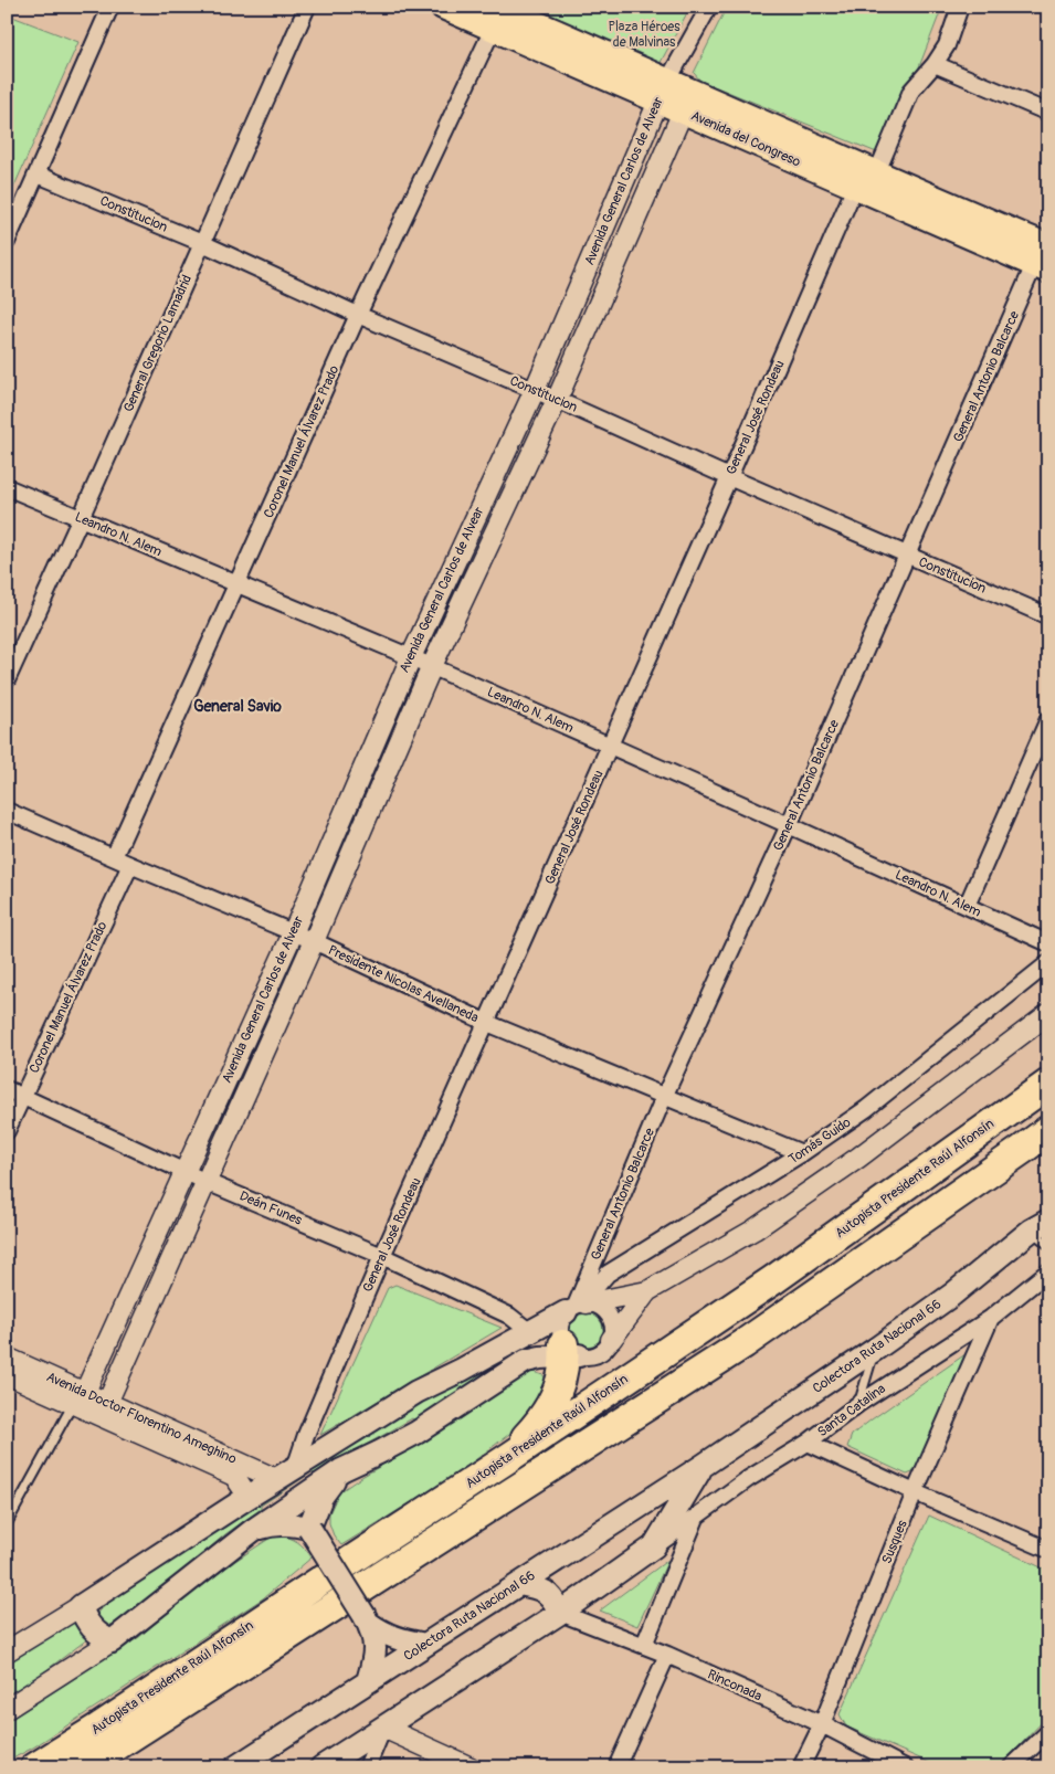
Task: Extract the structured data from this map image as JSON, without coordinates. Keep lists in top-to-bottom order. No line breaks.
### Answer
{"streets":{"highway":["Autopista Presidente Raúl Alfonsín"],"main road":["Avenida del Congreso","Colectora Ruta Nacional 66"],"street":["Avenida General Carlos de Alvear","Constitucion","General Gregorio Lamadrid","General Antonio Balcarce","General José Rondeau","Coronel Manuel Álvarez Prado","Leandro N. Alem","Presidente Nicolas Avellaneda","Tomás Guido","Deán Funes","Santa Catalina","Avenida Doctor Florentino Ameghino","Susques","Rinconada"]},"crossings":[["Avenida del Congreso","Avenida General Carlos de Alvear"],["Avenida del Congreso","General Antonio Balcarce"],["Avenida del Congreso","General José Rondeau"],["Avenida del Congreso","Coronel Manuel Álvarez Prado"],["Avenida General Carlos de Alvear","Constitucion"],["Avenida General Carlos de Alvear","Leandro N. Alem"],["Avenida General Carlos de Alvear","Presidente Nicolas Avellaneda"],["Avenida General Carlos de Alvear","Deán Funes"],["Avenida General Carlos de Alvear","Avenida Doctor Florentino Ameghino"],["Constitucion","General Gregorio Lamadrid"],["Constitucion","General Antonio Balcarce"],["Constitucion","General José Rondeau"],["Constitucion","Coronel Manuel Álvarez Prado"],["General Gregorio Lamadrid","Leandro N. Alem"],["General Antonio Balcarce","Leandro N. Alem"],["General Antonio Balcarce","Presidente Nicolas Avellaneda"],["General Antonio Balcarce","Tomás Guido"],["General José Rondeau","Leandro N. Alem"],["General José Rondeau","Presidente Nicolas Avellaneda"],["General José Rondeau","Deán Funes"],["Coronel Manuel Álvarez Prado","Leandro N. Alem"],["Coronel Manuel Álvarez Prado","Presidente Nicolas Avellaneda"],["Coronel Manuel Álvarez Prado","Deán Funes"],["Presidente Nicolas Avellaneda","Tomás Guido"],["Colectora Ruta Nacional 66","Santa Catalina"],["Colectora Ruta Nacional 66","Rinconada"],["Santa Catalina","Susques"],["Susques","Rinconada"]],"districts":["General Savio"],"parks":["Plaza Héroes de Malvinas"]}
